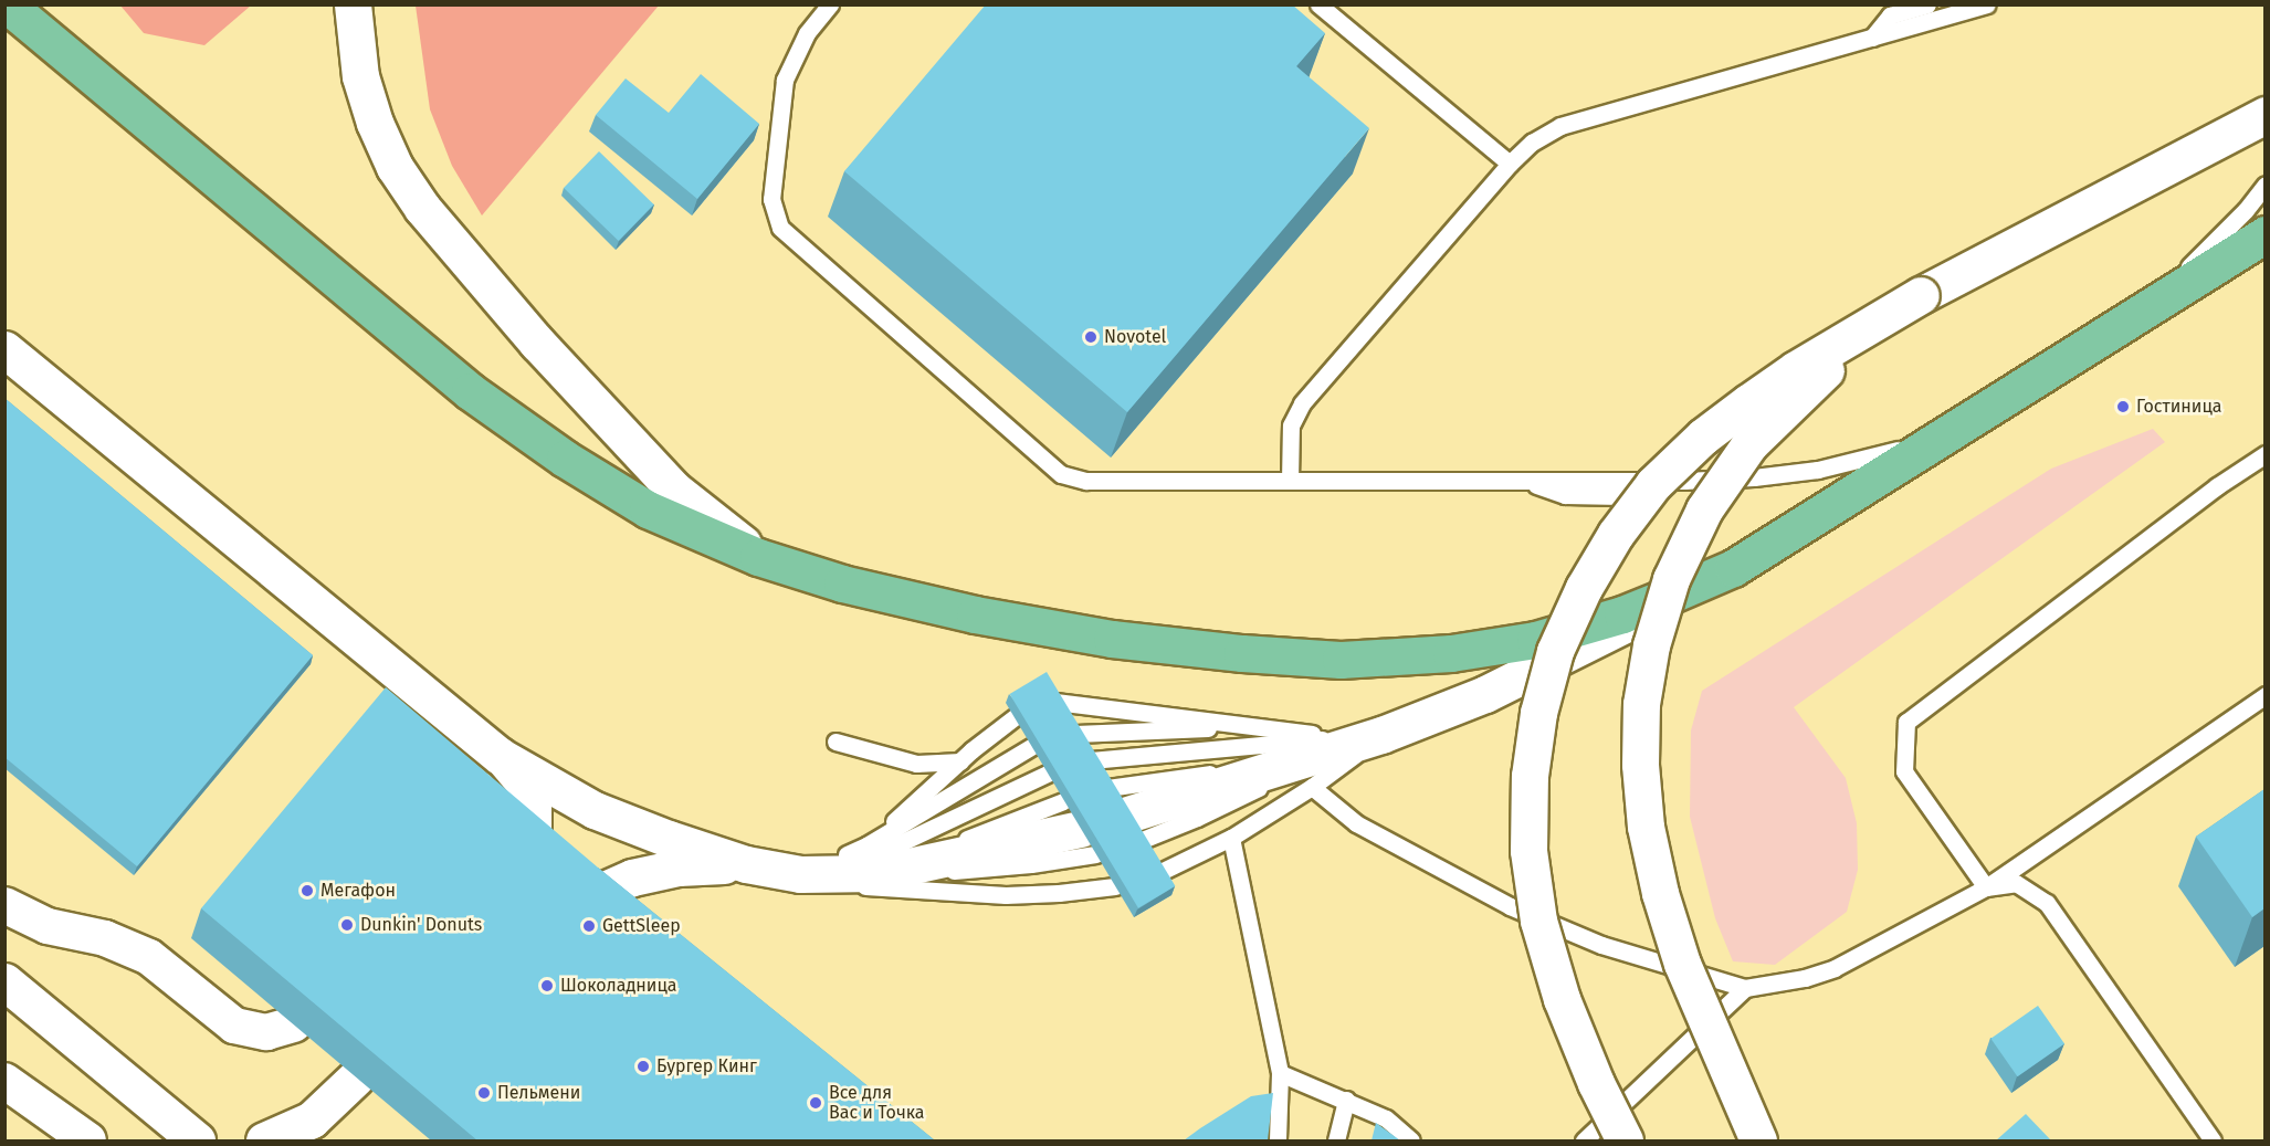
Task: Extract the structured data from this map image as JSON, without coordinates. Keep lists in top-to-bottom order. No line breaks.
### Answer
{"places":["Novotel","Гостиница","Мегафон","Dunkin' Donuts","GettSleep","Шоколадница","Бургер Кинг","Пельмени","Все для Вас и Точка"]}
